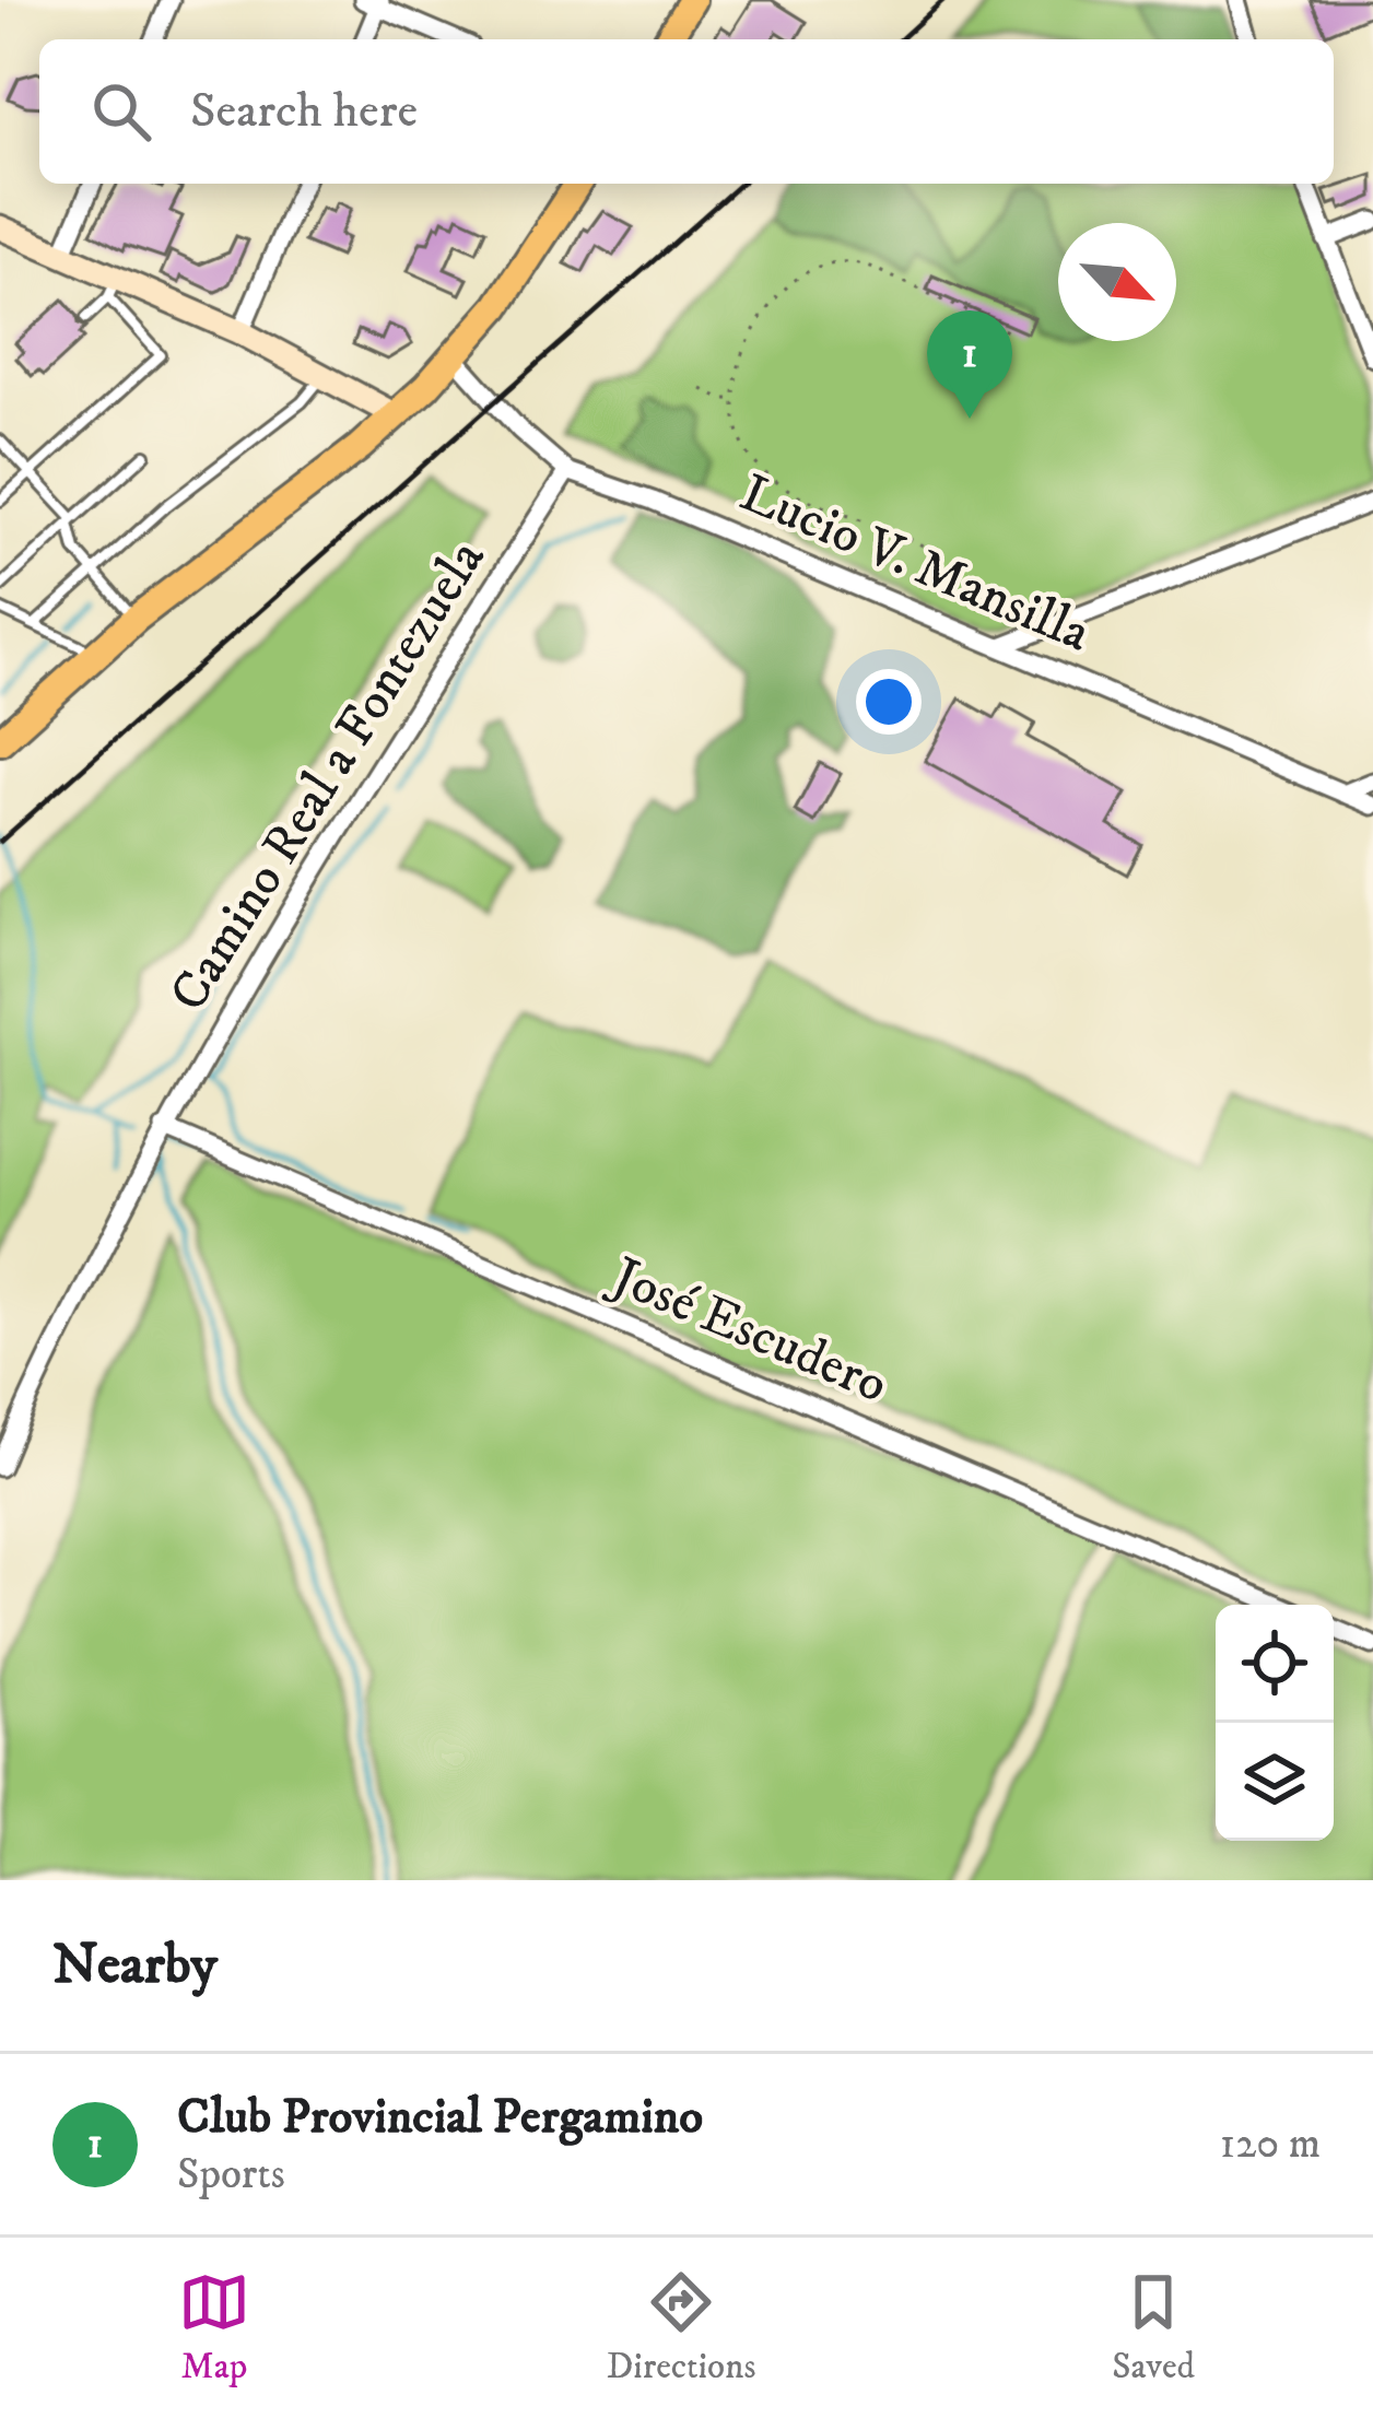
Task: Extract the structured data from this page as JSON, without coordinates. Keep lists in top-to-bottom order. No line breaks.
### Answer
{"streets":{"street":["Lucio V. Mansilla","Camino Real a Fontezuela","José Escudero"]},"crossings":[["Lucio V. Mansilla","Camino Real a Fontezuela"],["Camino Real a Fontezuela","José Escudero"]],"north":"bottom right","page":{"search":"Search here","pins":"1","heading":"Nearby","list":[{"mark":"1","name":"Club Provincial Pergamino","note":"Sports","value":"120 m"}],"nav":["Map","Directions","Saved"]}}
